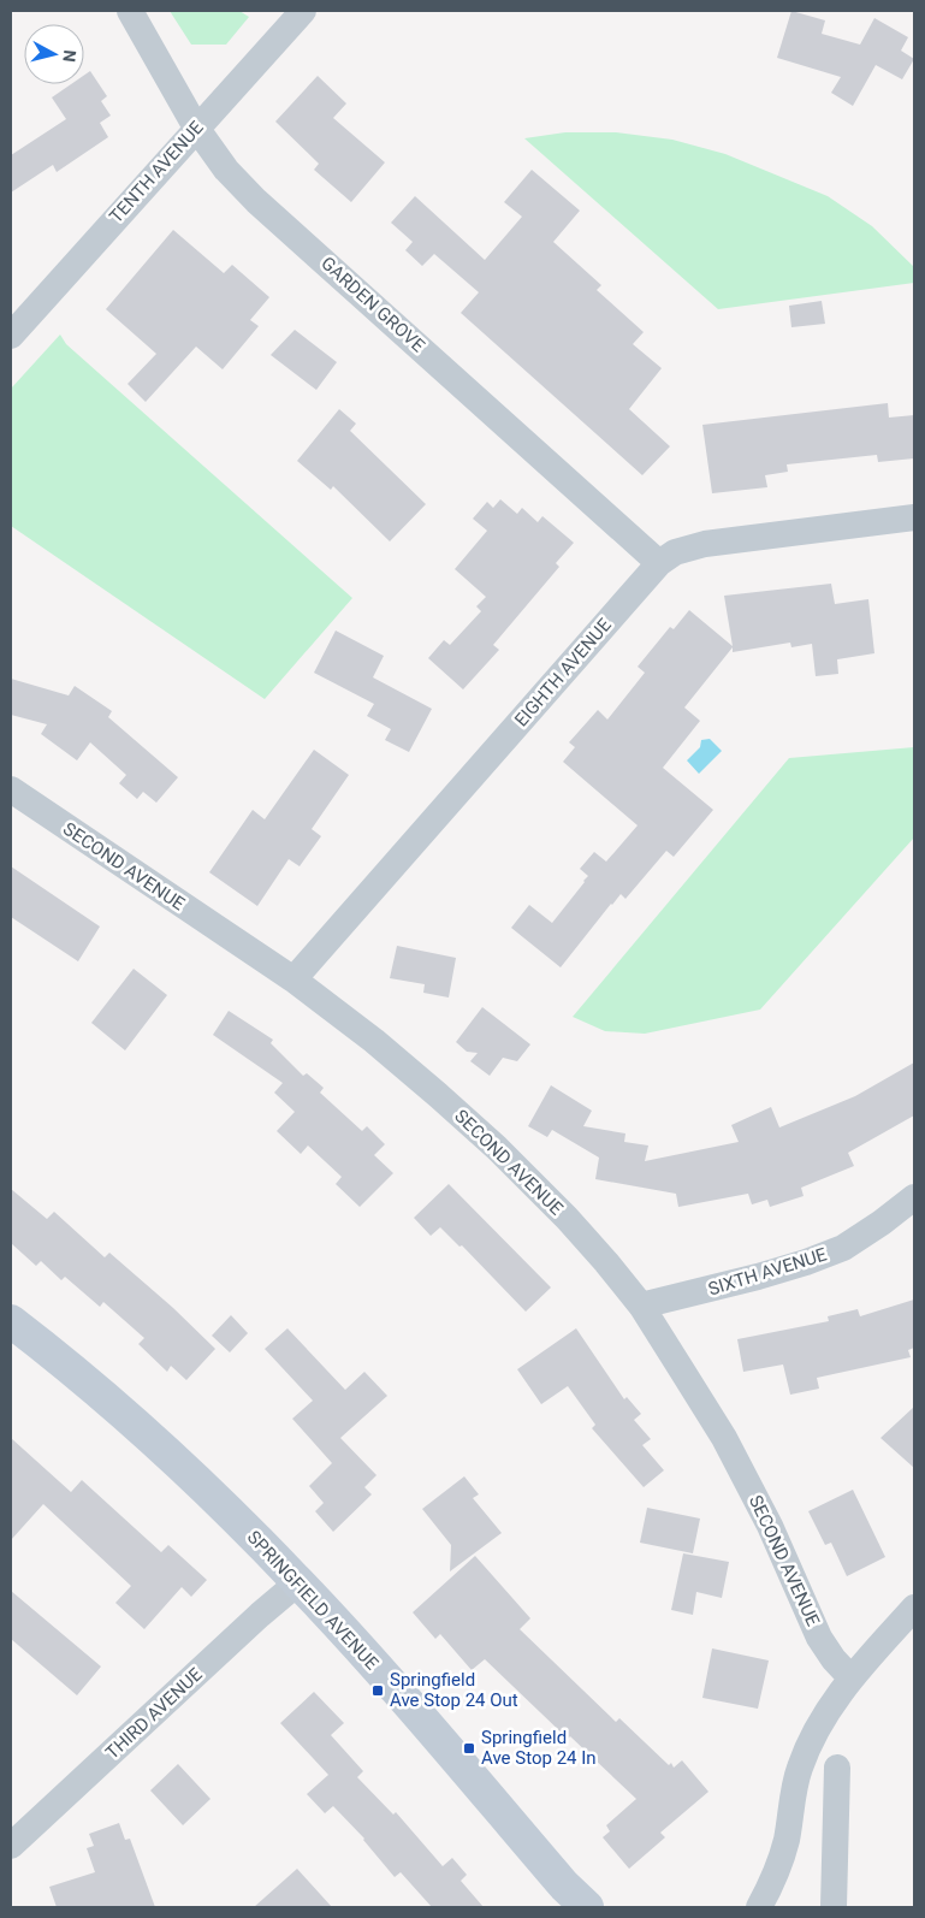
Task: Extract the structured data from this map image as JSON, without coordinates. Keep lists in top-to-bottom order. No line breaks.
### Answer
{"streets":{"street":["TENTH AVENUE","GARDEN GROVE","EIGHTH AVENUE","SECOND AVENUE","SIXTH AVENUE","SPRINGFIELD AVENUE","THIRD AVENUE"]},"crossings":[["TENTH AVENUE","GARDEN GROVE"],["GARDEN GROVE","EIGHTH AVENUE"],["EIGHTH AVENUE","SECOND AVENUE"],["SECOND AVENUE","SIXTH AVENUE"],["SPRINGFIELD AVENUE","THIRD AVENUE"]],"places":{"transit":["Springfield Ave Stop 24 Out","Springfield Ave Stop 24 In"]},"north":"right"}
